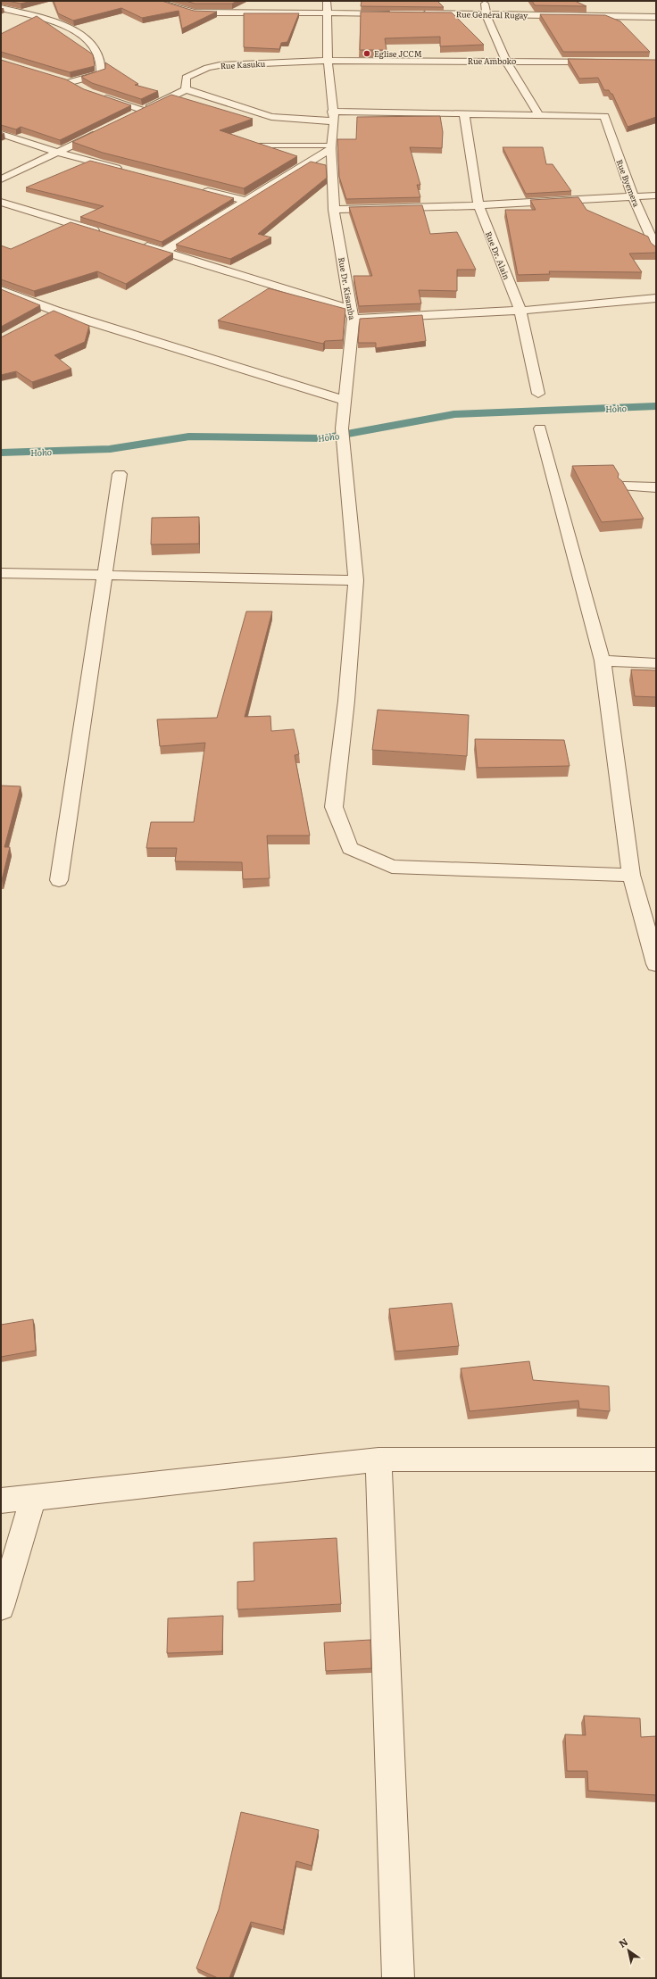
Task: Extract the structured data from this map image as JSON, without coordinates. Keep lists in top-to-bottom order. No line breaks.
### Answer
{"streets":{"street":["Rue Général Rugay","Rue Amboko","Rue Kasuku","Rue Byemera","Rue Dr. Alain","Rue Dr. Kisamba"]},"crossings":[["Rue Amboko","Rue Kasuku"],["Rue Amboko","Rue Dr. Kisamba"],["Rue Kasuku","Rue Dr. Kisamba"]],"water":["Hoho"],"places":["Eglise JCCM"],"north":"top left"}
